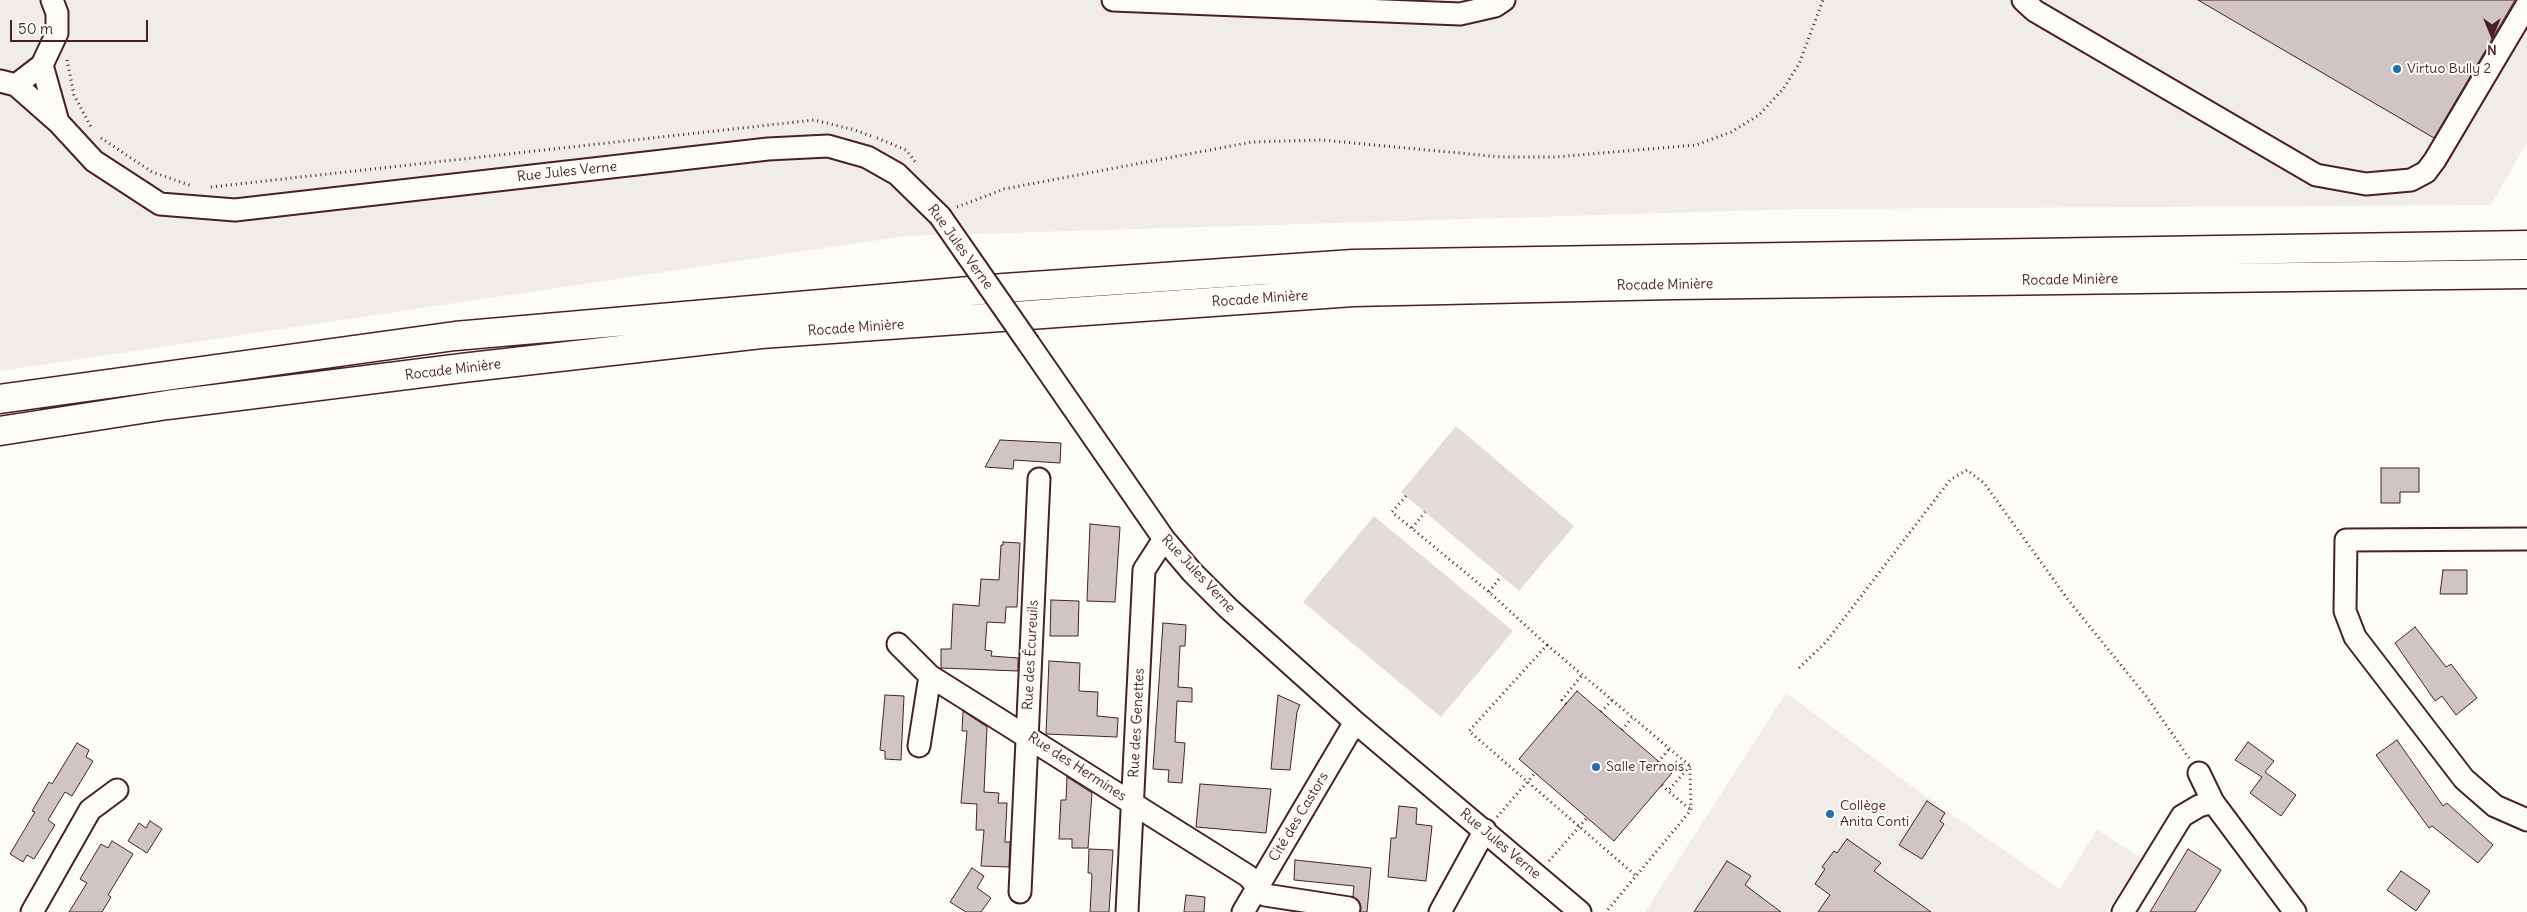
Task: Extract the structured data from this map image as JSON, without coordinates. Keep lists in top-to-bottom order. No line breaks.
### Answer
{"streets":{"highway":["Rocade Minière"],"street":["Rue Jules Verne","Rue des Écureuils","Rue des Genettes","Rue des Hermines","Cité des Castors"]},"crossings":[["Rue Jules Verne","Rue des Genettes"],["Rue Jules Verne","Cité des Castors"],["Rue des Écureuils","Rue des Hermines"],["Rue des Genettes","Rue des Hermines"],["Rue des Hermines","Cité des Castors"]],"places":["Virtuo Bully 2","Salle Ternois","Collège Anita Conti"],"scale_bar":"50 m","north":"bottom"}
